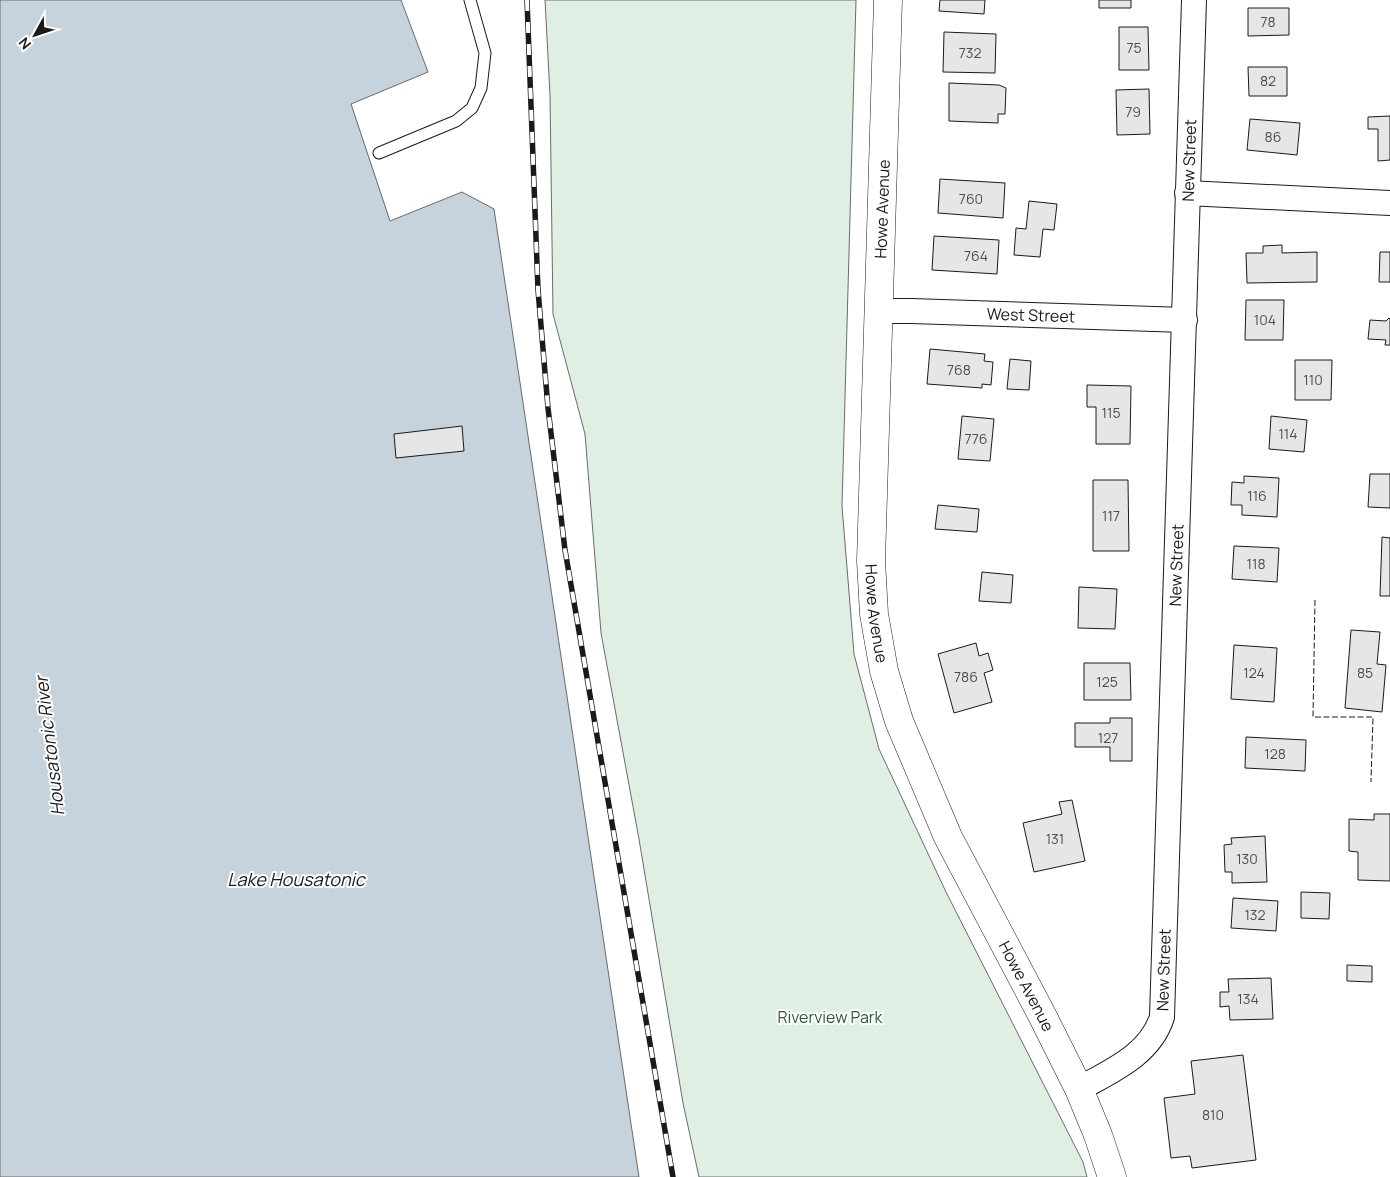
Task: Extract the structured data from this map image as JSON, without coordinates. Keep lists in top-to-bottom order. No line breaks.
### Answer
{"streets":{"main road":["Howe Avenue"],"street":["New Street","West Street"]},"crossings":[["New Street","Howe Avenue"],["New Street","West Street"],["Howe Avenue","West Street"]],"water":["Housatonic River","Lake Housatonic"],"parks":["Riverview Park"],"house_numbers":["78","75","732","82","79","86","760","764","104","768","110","115","114","776","116","117","118","124","85","786","125","127","128","131","130","132","134","810"],"north":"bottom left"}
